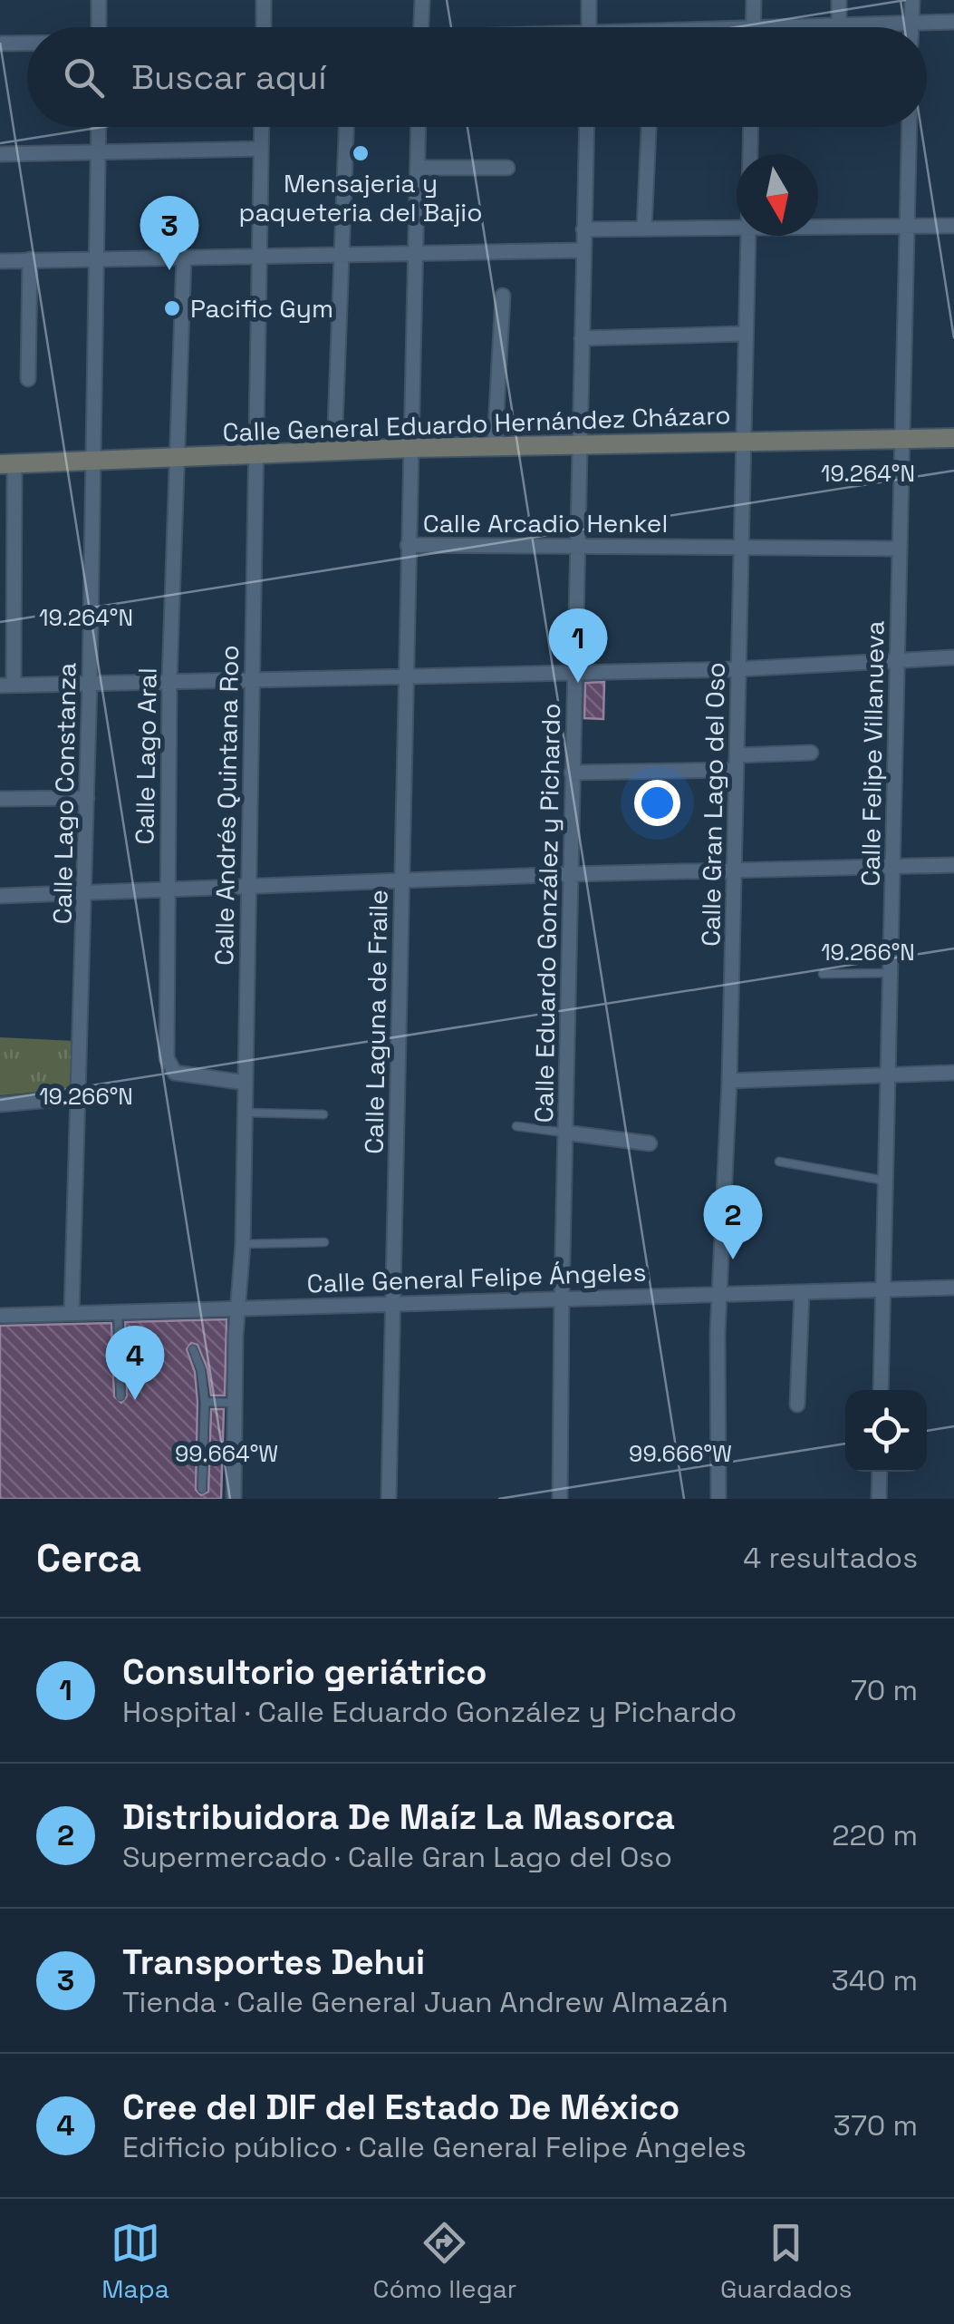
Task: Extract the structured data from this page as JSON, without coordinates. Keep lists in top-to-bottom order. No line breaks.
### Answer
{"streets":{"main road":["Calle General Eduardo Hernández Cházaro"],"street":["Calle Arcadio Henkel","Calle Felipe Villanueva","Calle Lago Aral","Calle Lago Constanza","Calle Gran Lago del Oso","Calle Andrés Quintana Roo","Calle Eduardo González y Pichardo","Calle Laguna de Fraile","Calle General Felipe Ángeles"]},"crossings":[["Calle General Eduardo Hernández Cházaro","Calle Arcadio Henkel"],["Calle General Eduardo Hernández Cházaro","Calle Felipe Villanueva"],["Calle General Eduardo Hernández Cházaro","Calle Lago Aral"],["Calle General Eduardo Hernández Cházaro","Calle Lago Constanza"],["Calle General Eduardo Hernández Cházaro","Calle Gran Lago del Oso"],["Calle General Eduardo Hernández Cházaro","Calle Andrés Quintana Roo"],["Calle General Eduardo Hernández Cházaro","Calle Eduardo González y Pichardo"],["Calle Arcadio Henkel","Calle Felipe Villanueva"],["Calle Arcadio Henkel","Calle Gran Lago del Oso"],["Calle Arcadio Henkel","Calle Eduardo González y Pichardo"],["Calle Arcadio Henkel","Calle Laguna de Fraile"],["Calle Felipe Villanueva","Calle General Felipe Ángeles"],["Calle Lago Aral","Calle Andrés Quintana Roo"],["Calle Lago Constanza","Calle General Felipe Ángeles"],["Calle Gran Lago del Oso","Calle General Felipe Ángeles"],["Calle Andrés Quintana Roo","Calle General Felipe Ángeles"],["Calle Eduardo González y Pichardo","Calle General Felipe Ángeles"],["Calle Laguna de Fraile","Calle General Felipe Ángeles"]],"places":["Mensajeria y paqueteria del Bajio","Pacific Gym"],"north":"bottom","page":{"search":"Buscar aquí","pins":["3","1","2","4"],"heading":["Cerca","4 resultados"],"list":[{"mark":"1","name":"Consultorio geriátrico","note":"Hospital · Calle Eduardo González y Pichardo","value":"70 m"},{"mark":"2","name":"Distribuidora De Maíz La Masorca","note":"Supermercado · Calle Gran Lago del Oso","value":"220 m"},{"mark":"3","name":"Transportes Dehui","note":"Tienda · Calle General Juan Andrew Almazán","value":"340 m"},{"mark":"4","name":"Cree del DIF del Estado De México","note":"Edificio público · Calle General Felipe Ángeles","value":"370 m"}],"nav":["Mapa","Cómo llegar","Guardados"]},"coordinates":["19.264°N","19.266°N","99.664°W","99.666°W"]}
